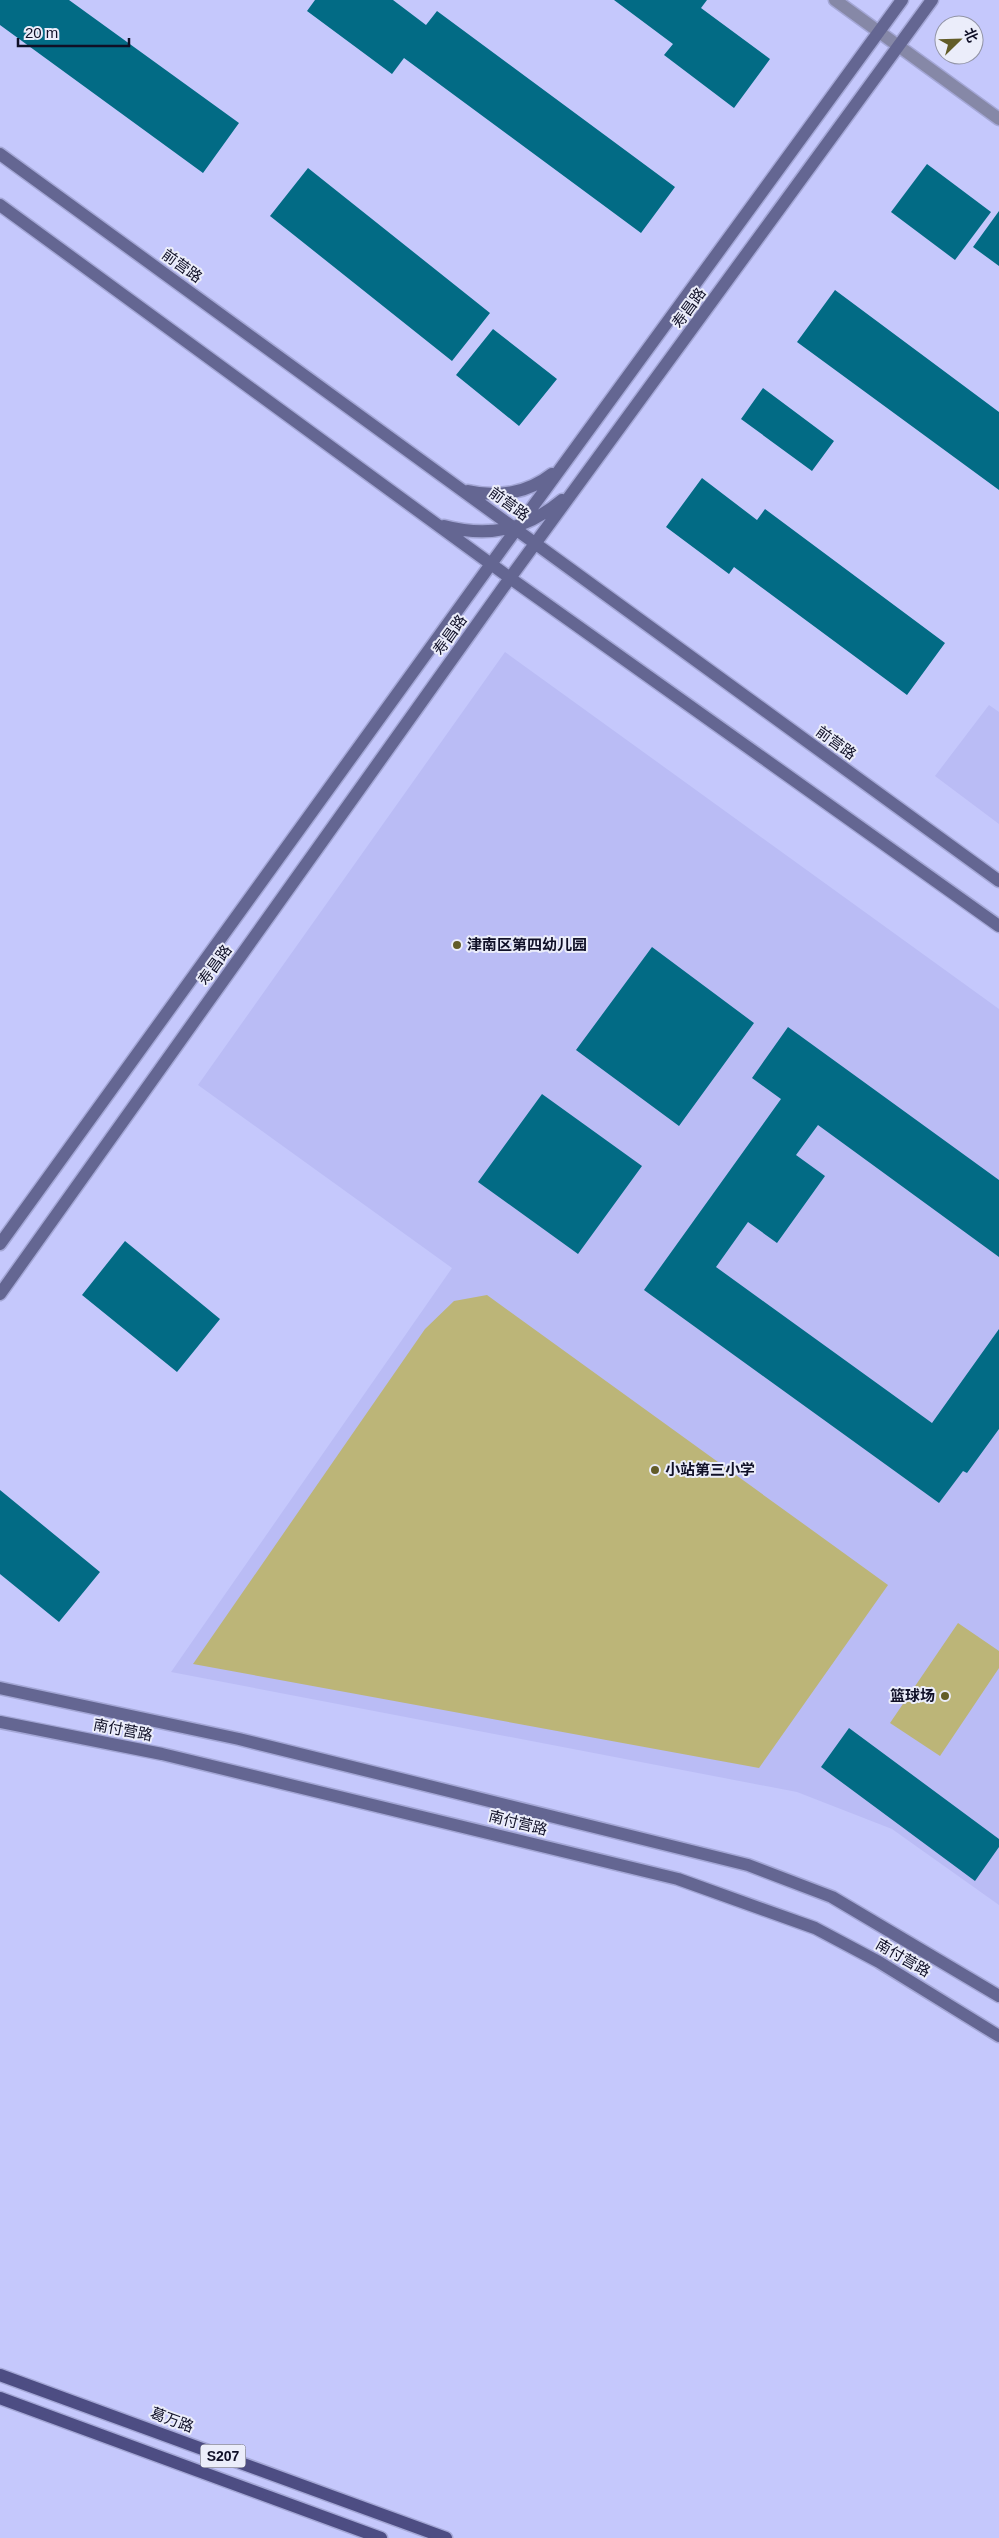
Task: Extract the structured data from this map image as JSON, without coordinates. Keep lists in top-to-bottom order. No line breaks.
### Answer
{"streets":{"main road":["葛万路","S207"],"street":["前营路","寿昌路","南付营路"]},"crossings":[["前营路","寿昌路"]],"places":["津南区第四幼儿园","小站第三小学","篮球场"],"scale_bar":"20 m","north":"top right"}
